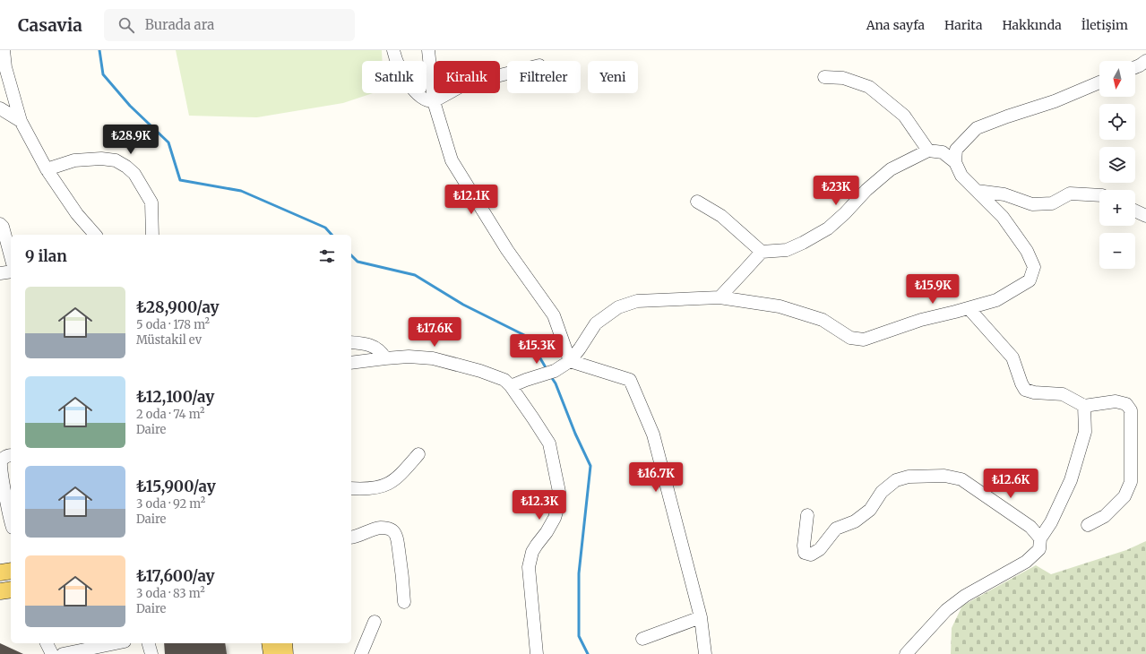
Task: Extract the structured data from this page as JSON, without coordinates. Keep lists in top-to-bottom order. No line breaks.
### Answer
{"north":"bottom","page":{"header":"Casavia","search":"Burada ara","nav":["Ana sayfa","Harita","Hakkında","İletişim"],"map_buttons":["+","−"],"chip":["Satılık","Kiralık","Filtreler","Yeni"],"price":["₺28.9K","₺23K","₺12.1K","₺15.9K","₺17.6K","₺15.3K","₺16.7K","₺12.6K","₺12.3K"],"heading":"9 ilan","list":[{"name":"₺28,900/ay","note":"5 oda · 178 m² · Müstakil ev"},{"name":"₺12,100/ay","note":"2 oda · 74 m² · Daire"},{"name":"₺15,900/ay","note":"3 oda · 92 m² · Daire"},{"name":"₺17,600/ay","note":"3 oda · 83 m² · Daire"}]}}
